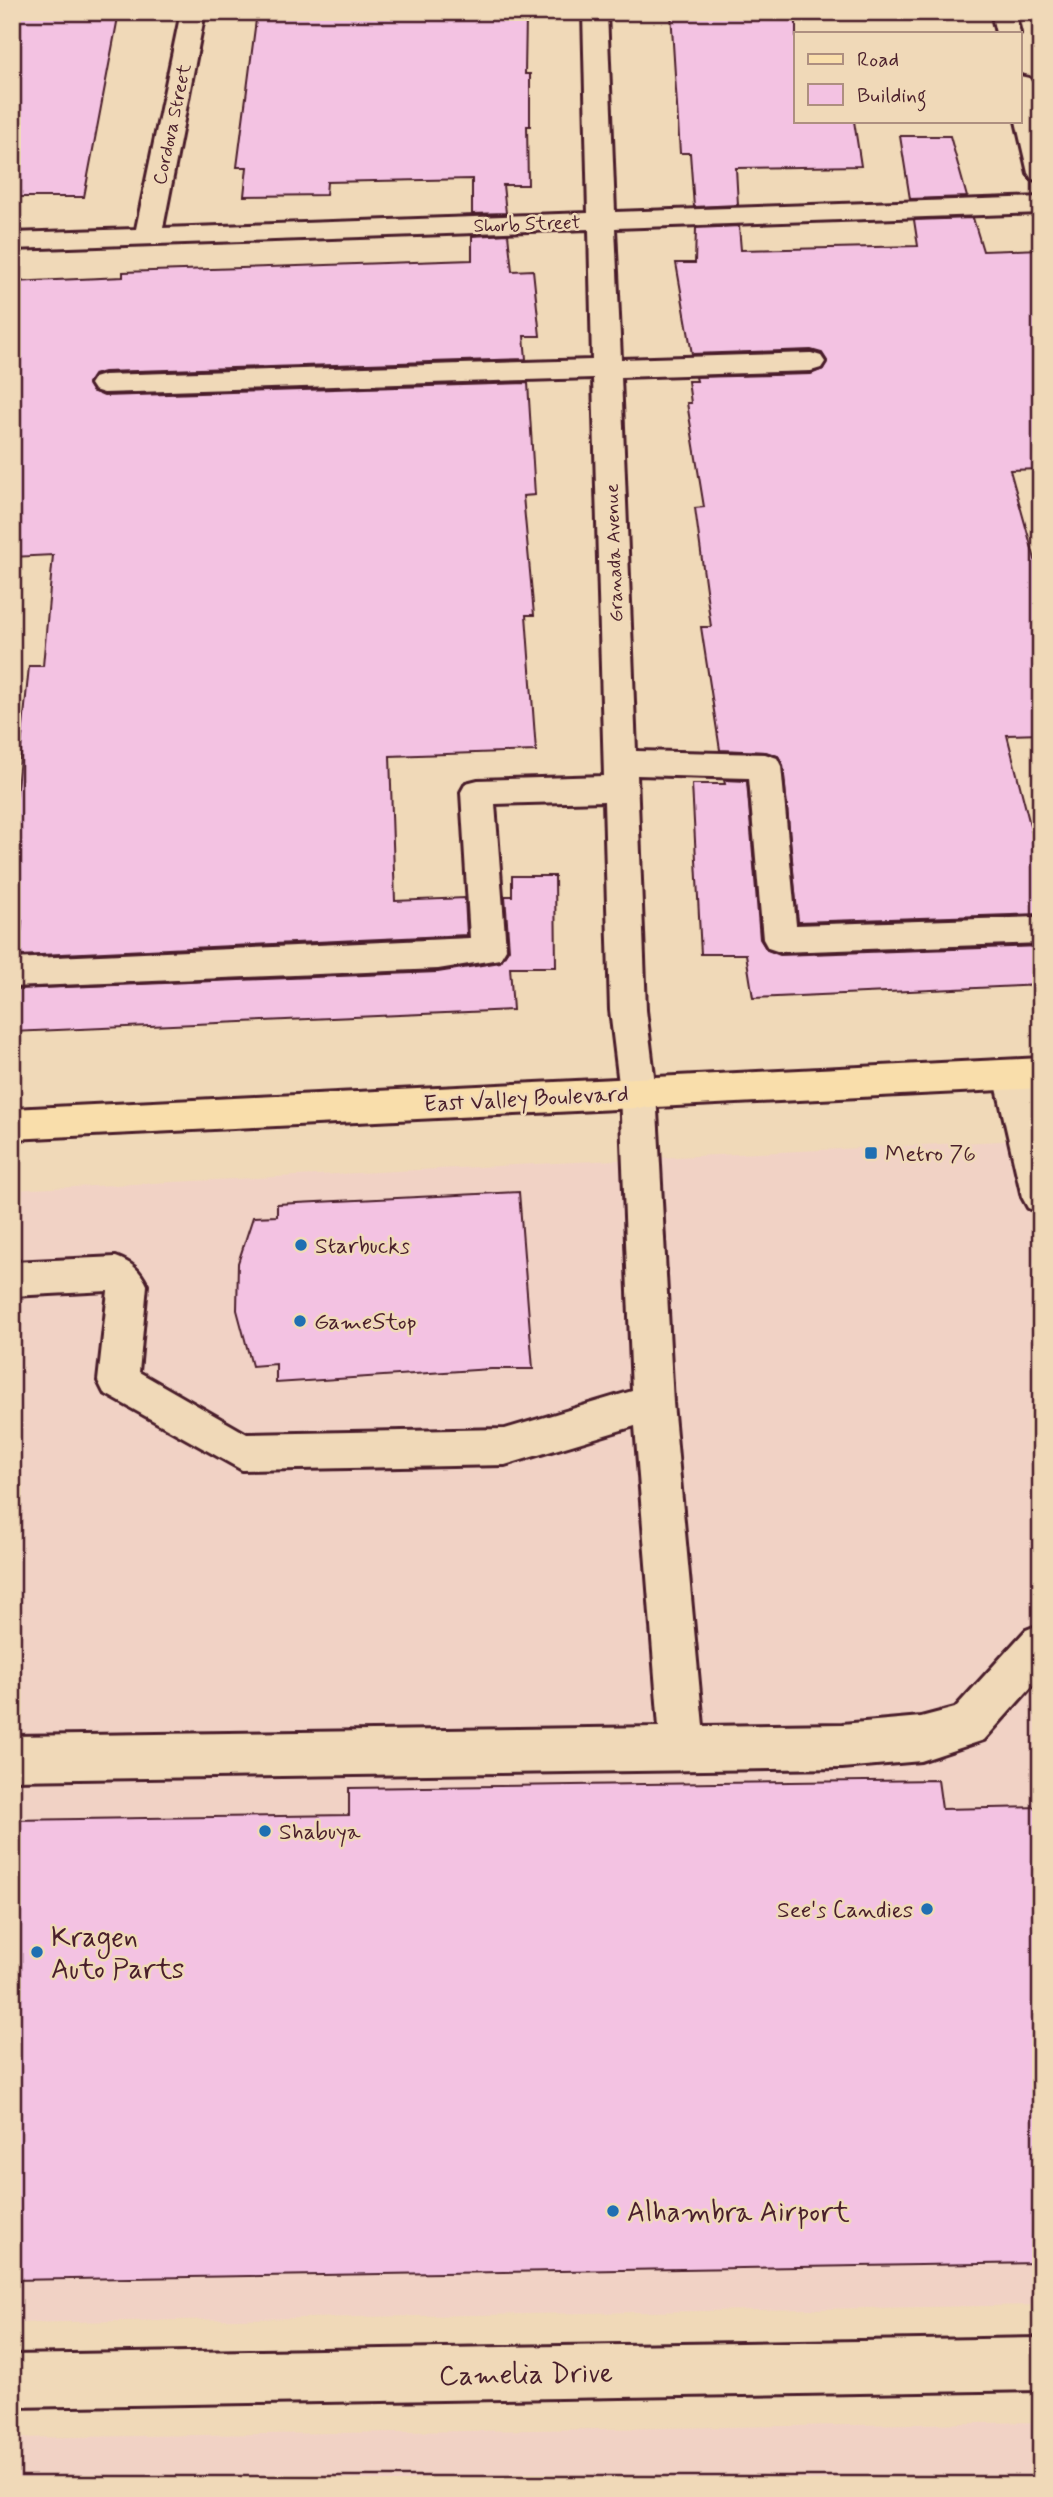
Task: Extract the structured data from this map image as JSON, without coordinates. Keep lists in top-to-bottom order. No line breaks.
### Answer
{"streets":{"main road":["East Valley Boulevard"],"street":["Cordova Street","Shorb Street","Granada Avenue","Camelia Drive"]},"crossings":[["Cordova Street","Shorb Street"],["Shorb Street","Granada Avenue"],["Granada Avenue","East Valley Boulevard"]],"places":{"transit":["Metro 76"],"other":["Starbucks","GameStop","Shabuya","See's Candies","Kragen Auto Parts","Alhambra Airport"]},"legend":["Road","Building"]}
